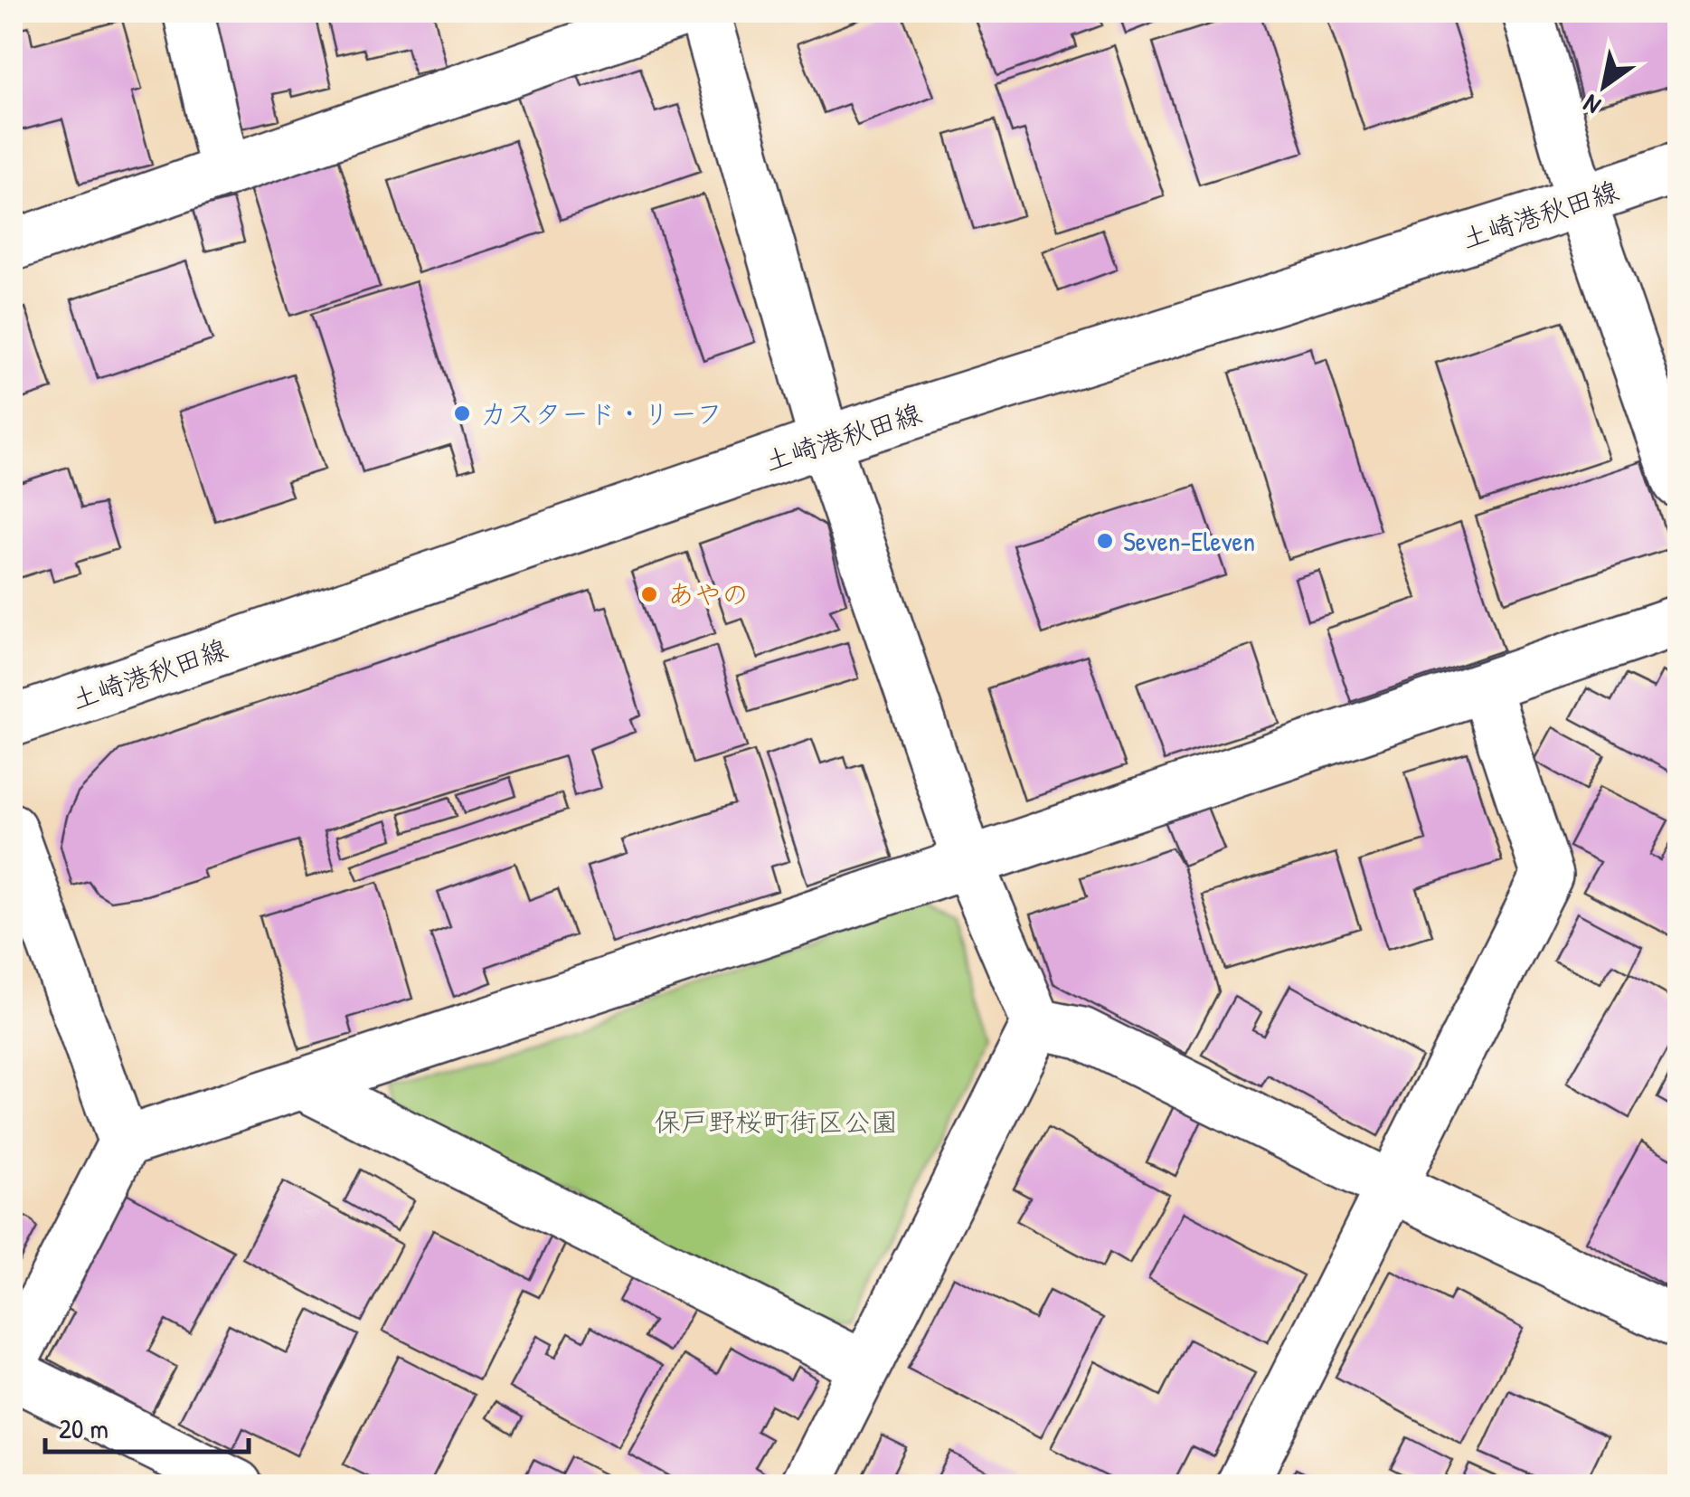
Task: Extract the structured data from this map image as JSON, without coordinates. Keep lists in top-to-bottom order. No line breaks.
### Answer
{"streets":{"street":["土崎港秋田線"]},"parks":["保戸野桜町街区公園"],"places":["カスタード・リーフ","Seven-Eleven","あやの"],"scale_bar":"20 m","north":"bottom left"}
